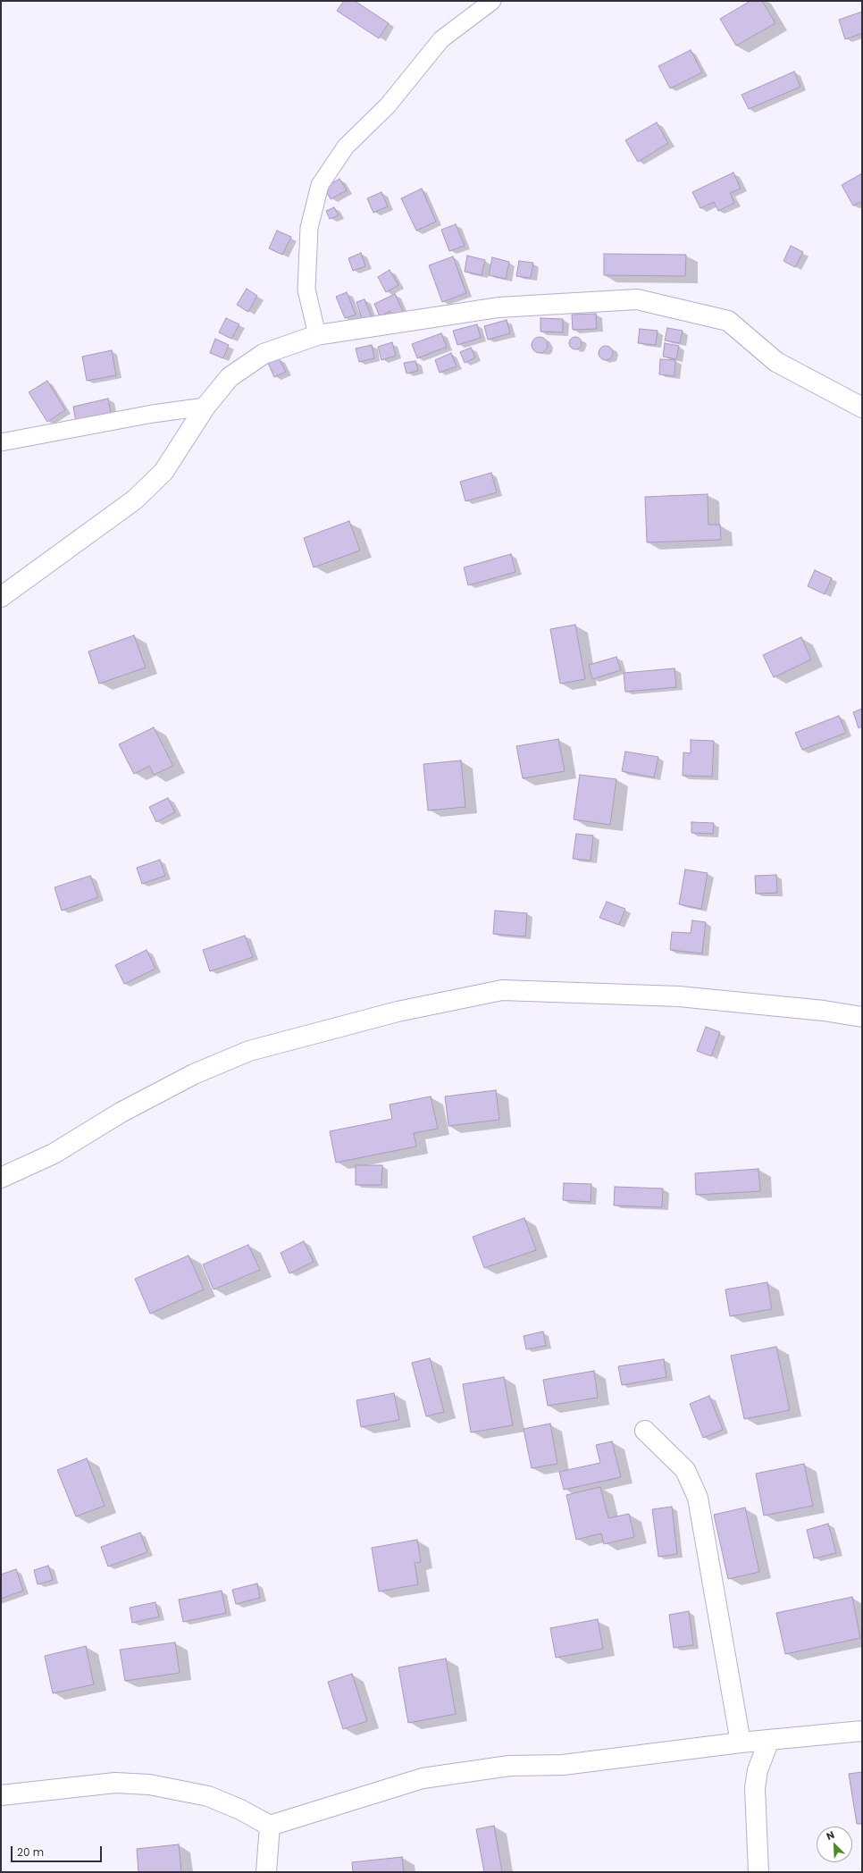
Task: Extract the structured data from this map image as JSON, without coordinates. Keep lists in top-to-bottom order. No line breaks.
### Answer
{"scale_bar":"20 m","north":"top left"}
